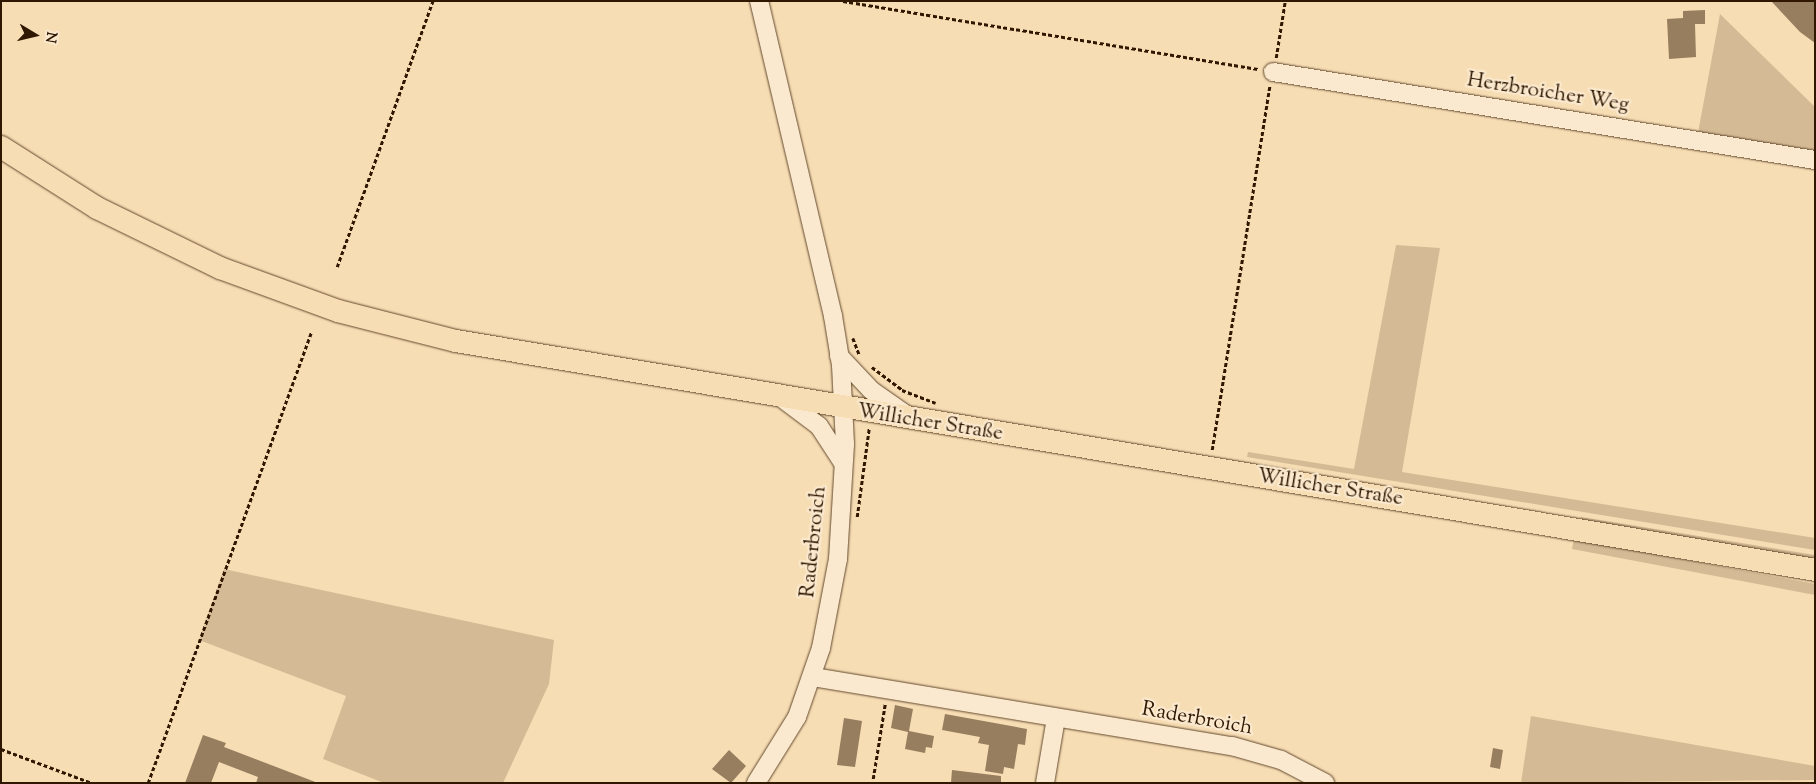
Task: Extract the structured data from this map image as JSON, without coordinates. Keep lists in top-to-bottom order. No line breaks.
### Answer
{"streets":{"main road":["Willicher Straße"],"street":["Herzbroicher Weg","Raderbroich"]},"crossings":[["Willicher Straße","Raderbroich"]],"north":"right"}
